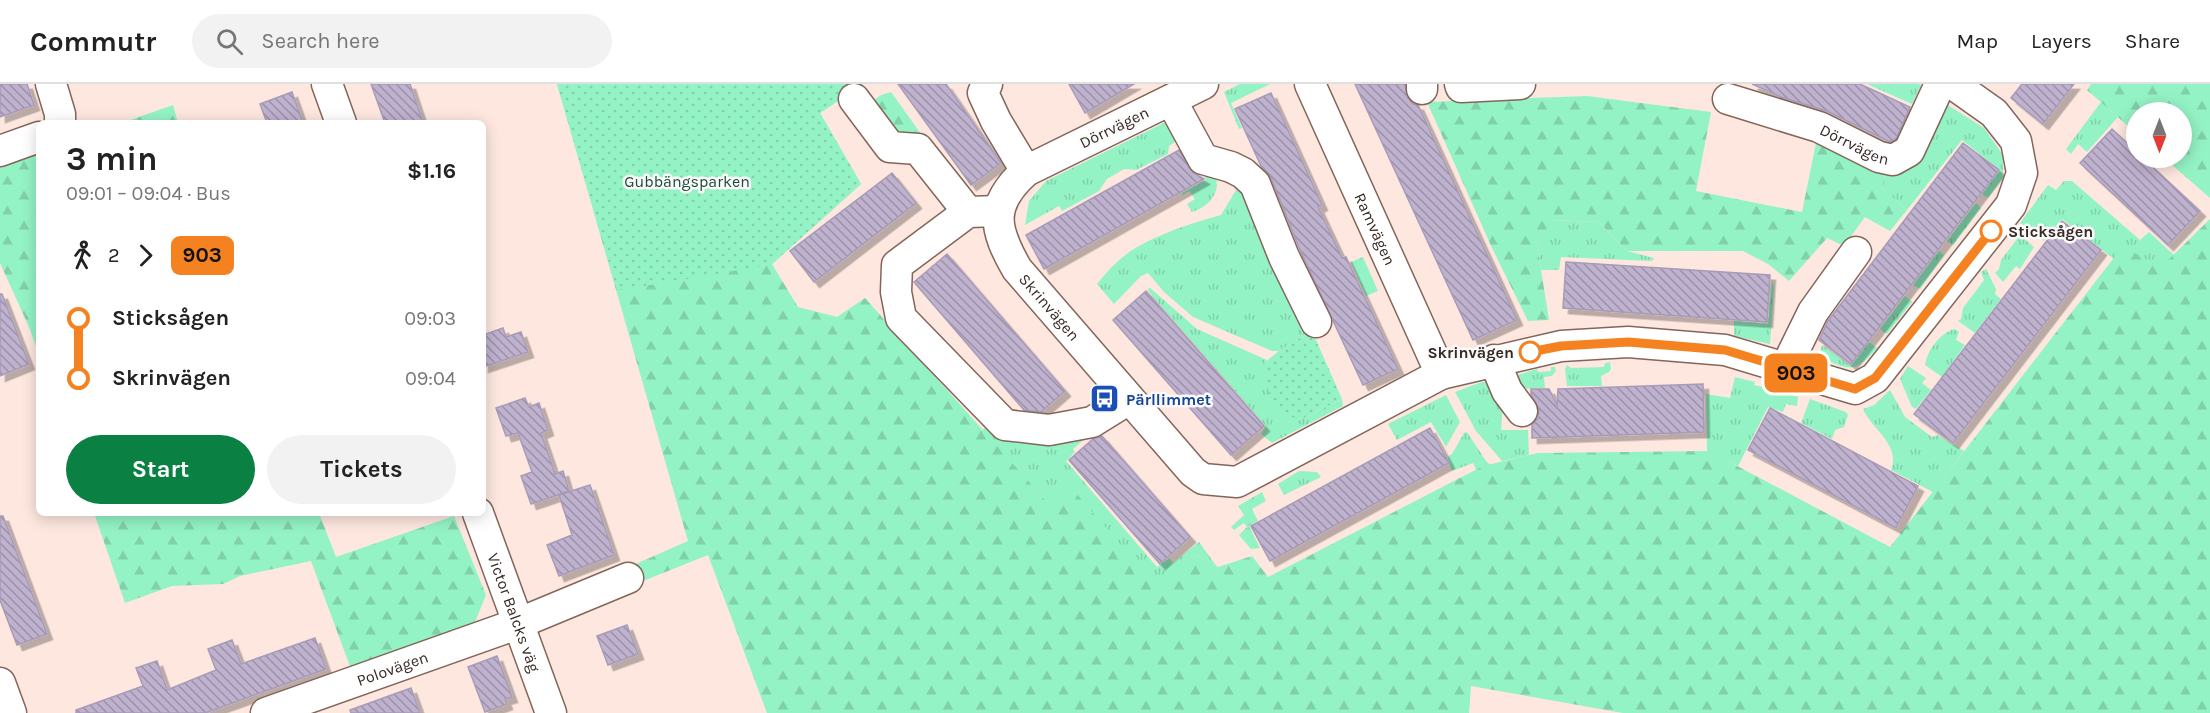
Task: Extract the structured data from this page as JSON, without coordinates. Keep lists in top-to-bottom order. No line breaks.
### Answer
{"streets":{"street":["Dörrvägen","Ramvägen","Skrinvägen","Victor Balcks väg","Polovägen"]},"crossings":[["Ramvägen","Skrinvägen"],["Victor Balcks väg","Polovägen"]],"parks":["Gubbängsparken"],"places":{"other":["Sticksågen","Skrinvägen"],"bus stop":["Pärllimmet"]},"lines":["bus line 903"],"north":"bottom","page":{"header":"Commutr","search":"Search here","nav":["Map","Layers","Share"],"on_map":"903","heading":["3 min","09:01 – 09:04 · Bus","$1.16"],"legs":["2","903"],"list":[{"name":"Sticksågen","value":"09:03"},{"name":"Skrinvägen","value":"09:04"}],"buttons":["Start","Tickets"]}}
